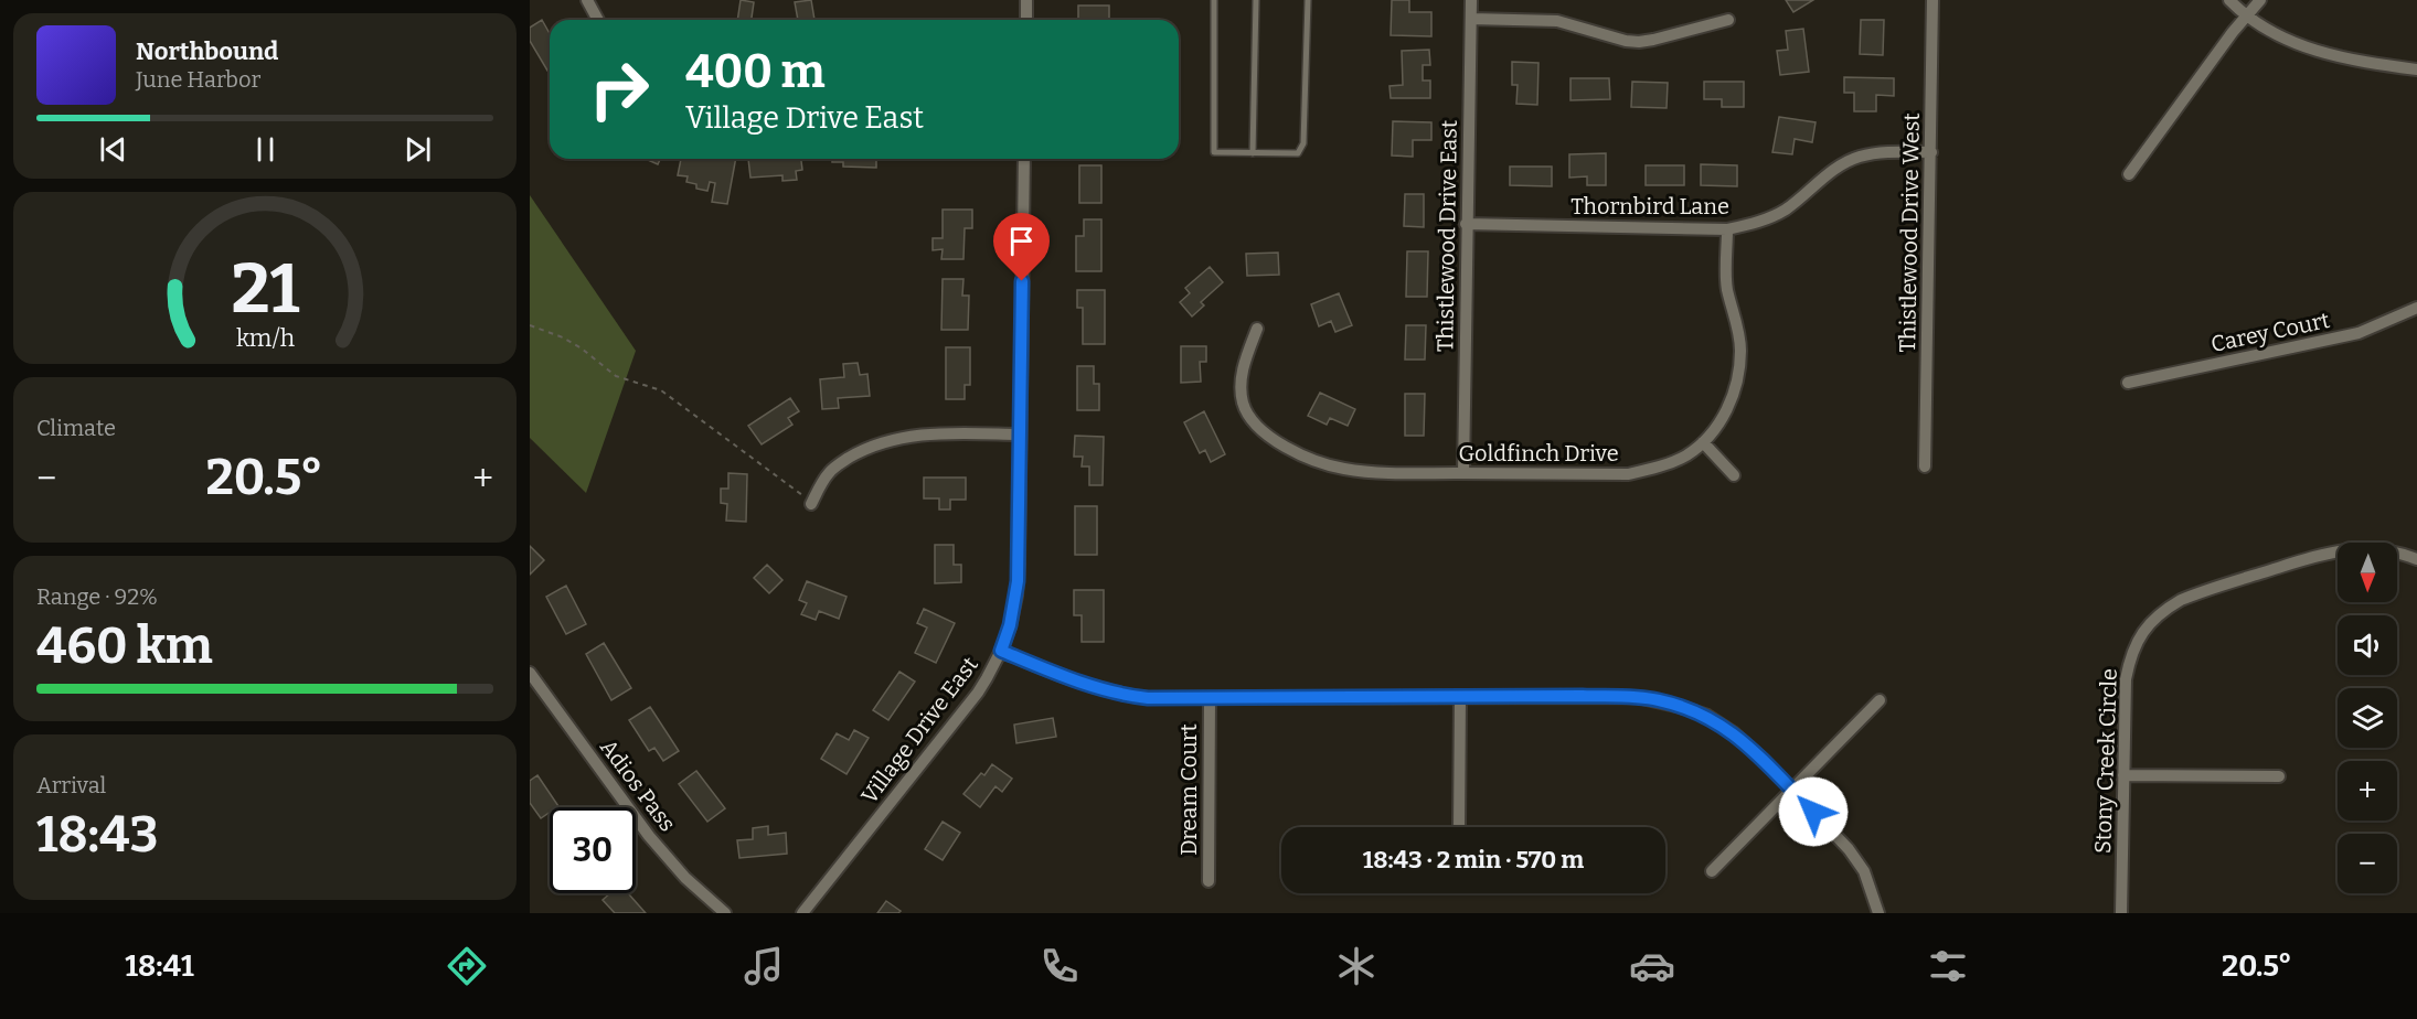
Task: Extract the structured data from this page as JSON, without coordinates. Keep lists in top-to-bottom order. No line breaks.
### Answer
{"streets":{"street":["Thornbird Lane","Thistlewood Drive West","Thistlewood Drive East","Carey Court","Goldfinch Drive","Village Drive East","Stony Creek Circle","Adios Pass","Dream Court"]},"crossings":[["Thornbird Lane","Thistlewood Drive West"],["Thornbird Lane","Thistlewood Drive East"],["Thornbird Lane","Goldfinch Drive"],["Thistlewood Drive East","Goldfinch Drive"]],"north":"bottom","page":{"turn":["400 m","Village Drive East"],"song":["Northbound","June Harbor"],"tile":["Climate",["Range · 92%","460 km"],["Arrival","18:43"]],"heat":["−","20.5°","+"],"map_buttons":["+","−"],"limit":"30","trip":"18:43 · 2 min · 570 m","tabs":["18:41","20.5°"],"gauge":["21","km/h"]}}
